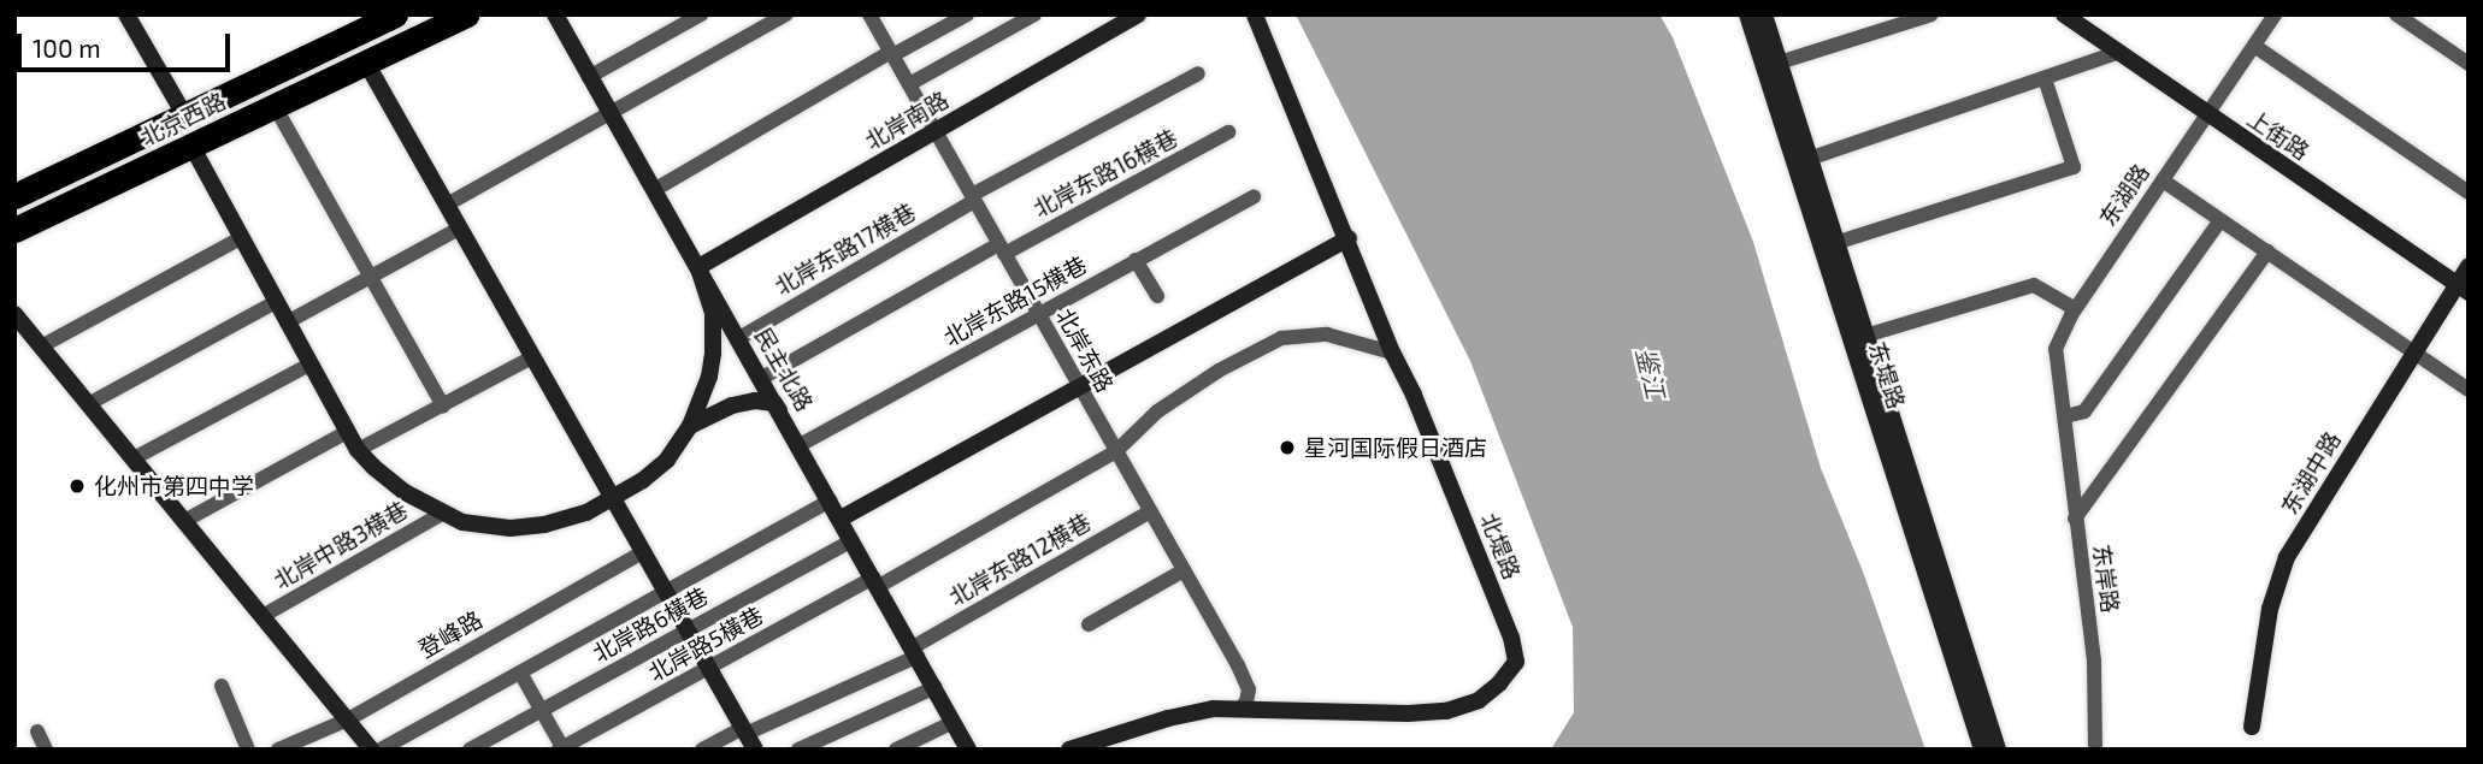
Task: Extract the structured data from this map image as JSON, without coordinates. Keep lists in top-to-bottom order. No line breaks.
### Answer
{"streets":{"highway":["北京西路"],"street":["北岸南路","上街路","北岸东路16横巷","东湖路","北岸东路17横巷","北岸东路15横巷","北岸东路","民主北路","东堤路","东湖中路","北岸中路3横巷","北堤路","北岸东路12横巷","东岸路","北岸路6橫巷","登峰路","北岸路5橫巷"]},"crossings":[["北岸南路","北岸东路"],["北岸南路","民主北路"],["上街路","东湖路"],["上街路","东湖中路"],["北岸东路16横巷","北岸东路"],["北岸东路16横巷","民主北路"],["东湖路","东岸路"],["北岸东路17横巷","北岸东路"],["北岸东路17横巷","民主北路"],["北岸东路15横巷","北岸东路"],["北岸东路15横巷","民主北路"],["北岸东路","北堤路"],["北岸东路","北岸东路12横巷"],["北岸东路","北岸路5橫巷"],["民主北路","北岸东路12横巷"],["民主北路","北岸路6橫巷"],["民主北路","北岸路5橫巷"],["北堤路","北岸路5橫巷"]],"water":["鉴江"],"places":["星河国际假日酒店","化州市第四中学"],"scale_bar":"100 m"}
